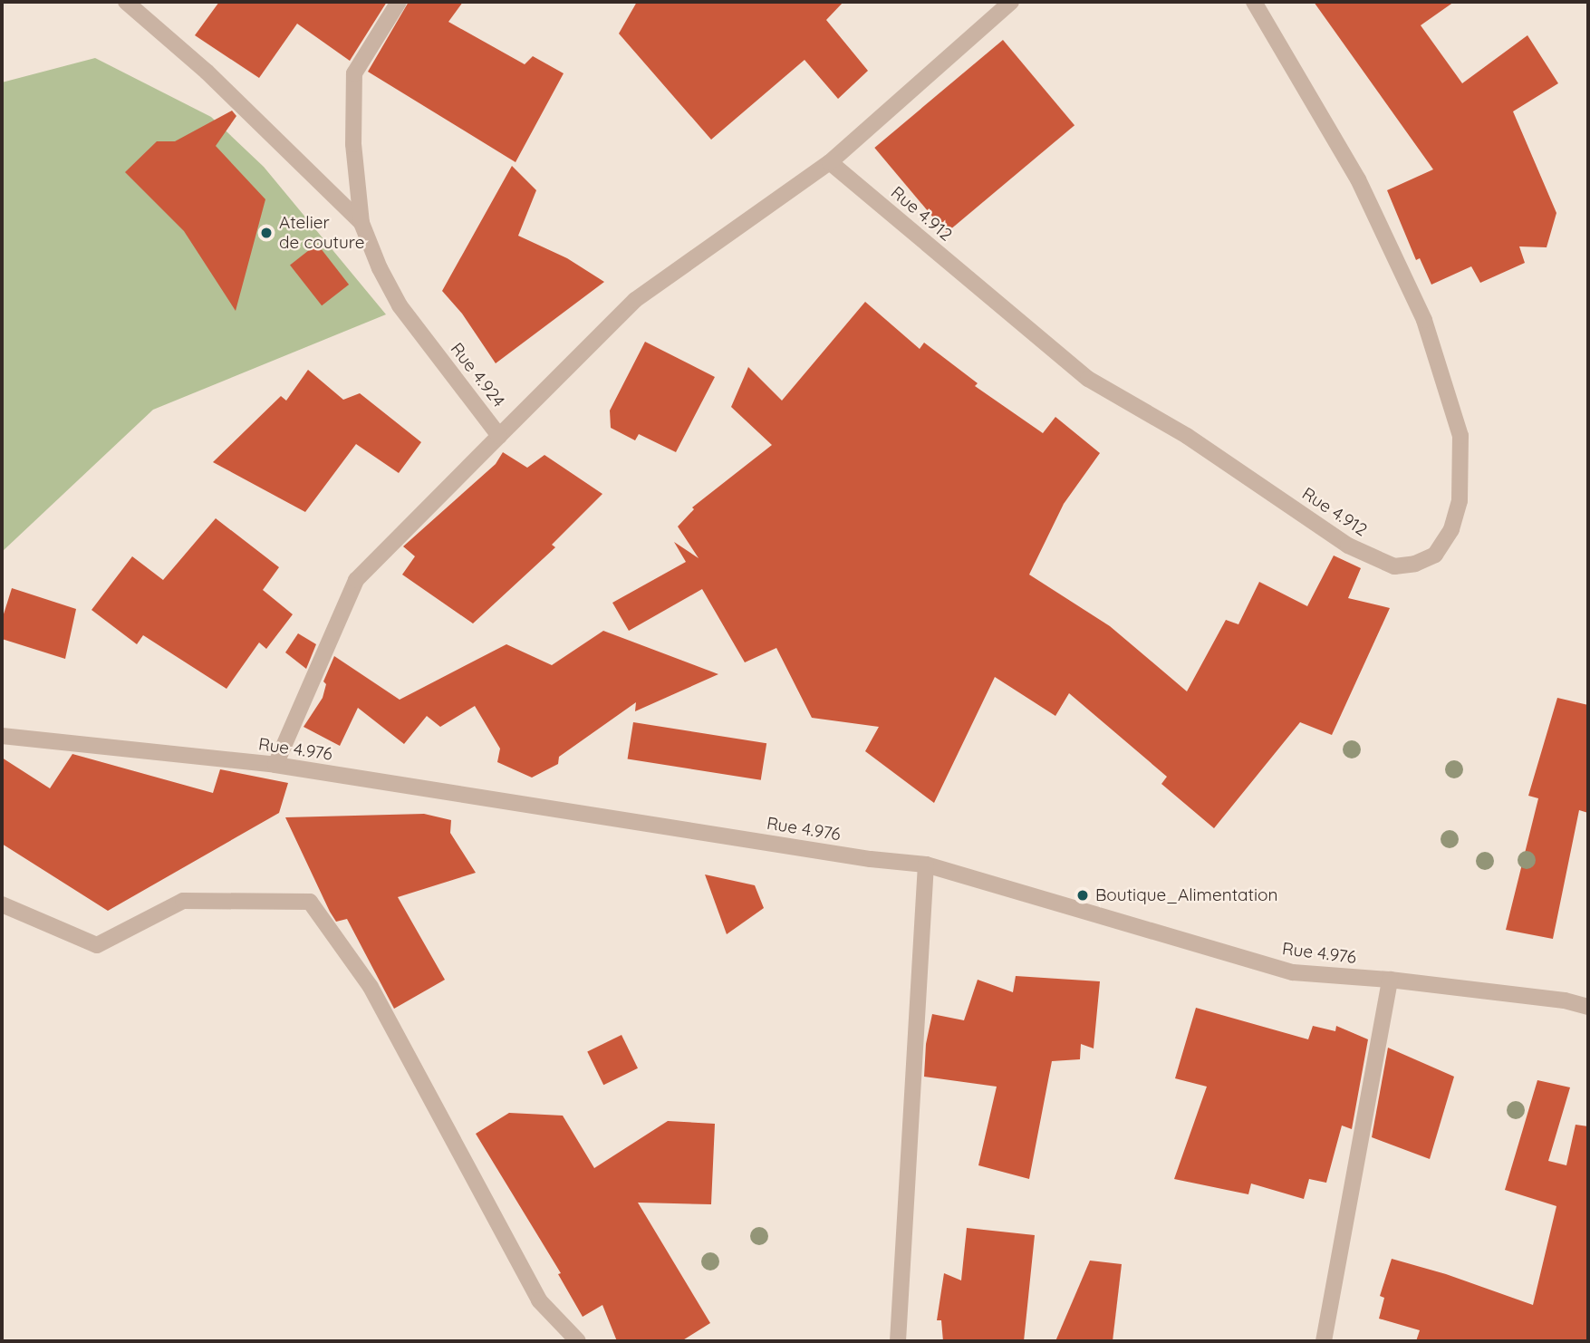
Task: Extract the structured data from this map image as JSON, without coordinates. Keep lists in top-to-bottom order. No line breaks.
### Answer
{"streets":{"street":["Rue 4.912","Rue 4.924","Rue 4.976"]},"crossings":[["Rue 4.924","Rue 4.976"]],"places":["Atelier de couture","Boutique_Alimentation"]}
